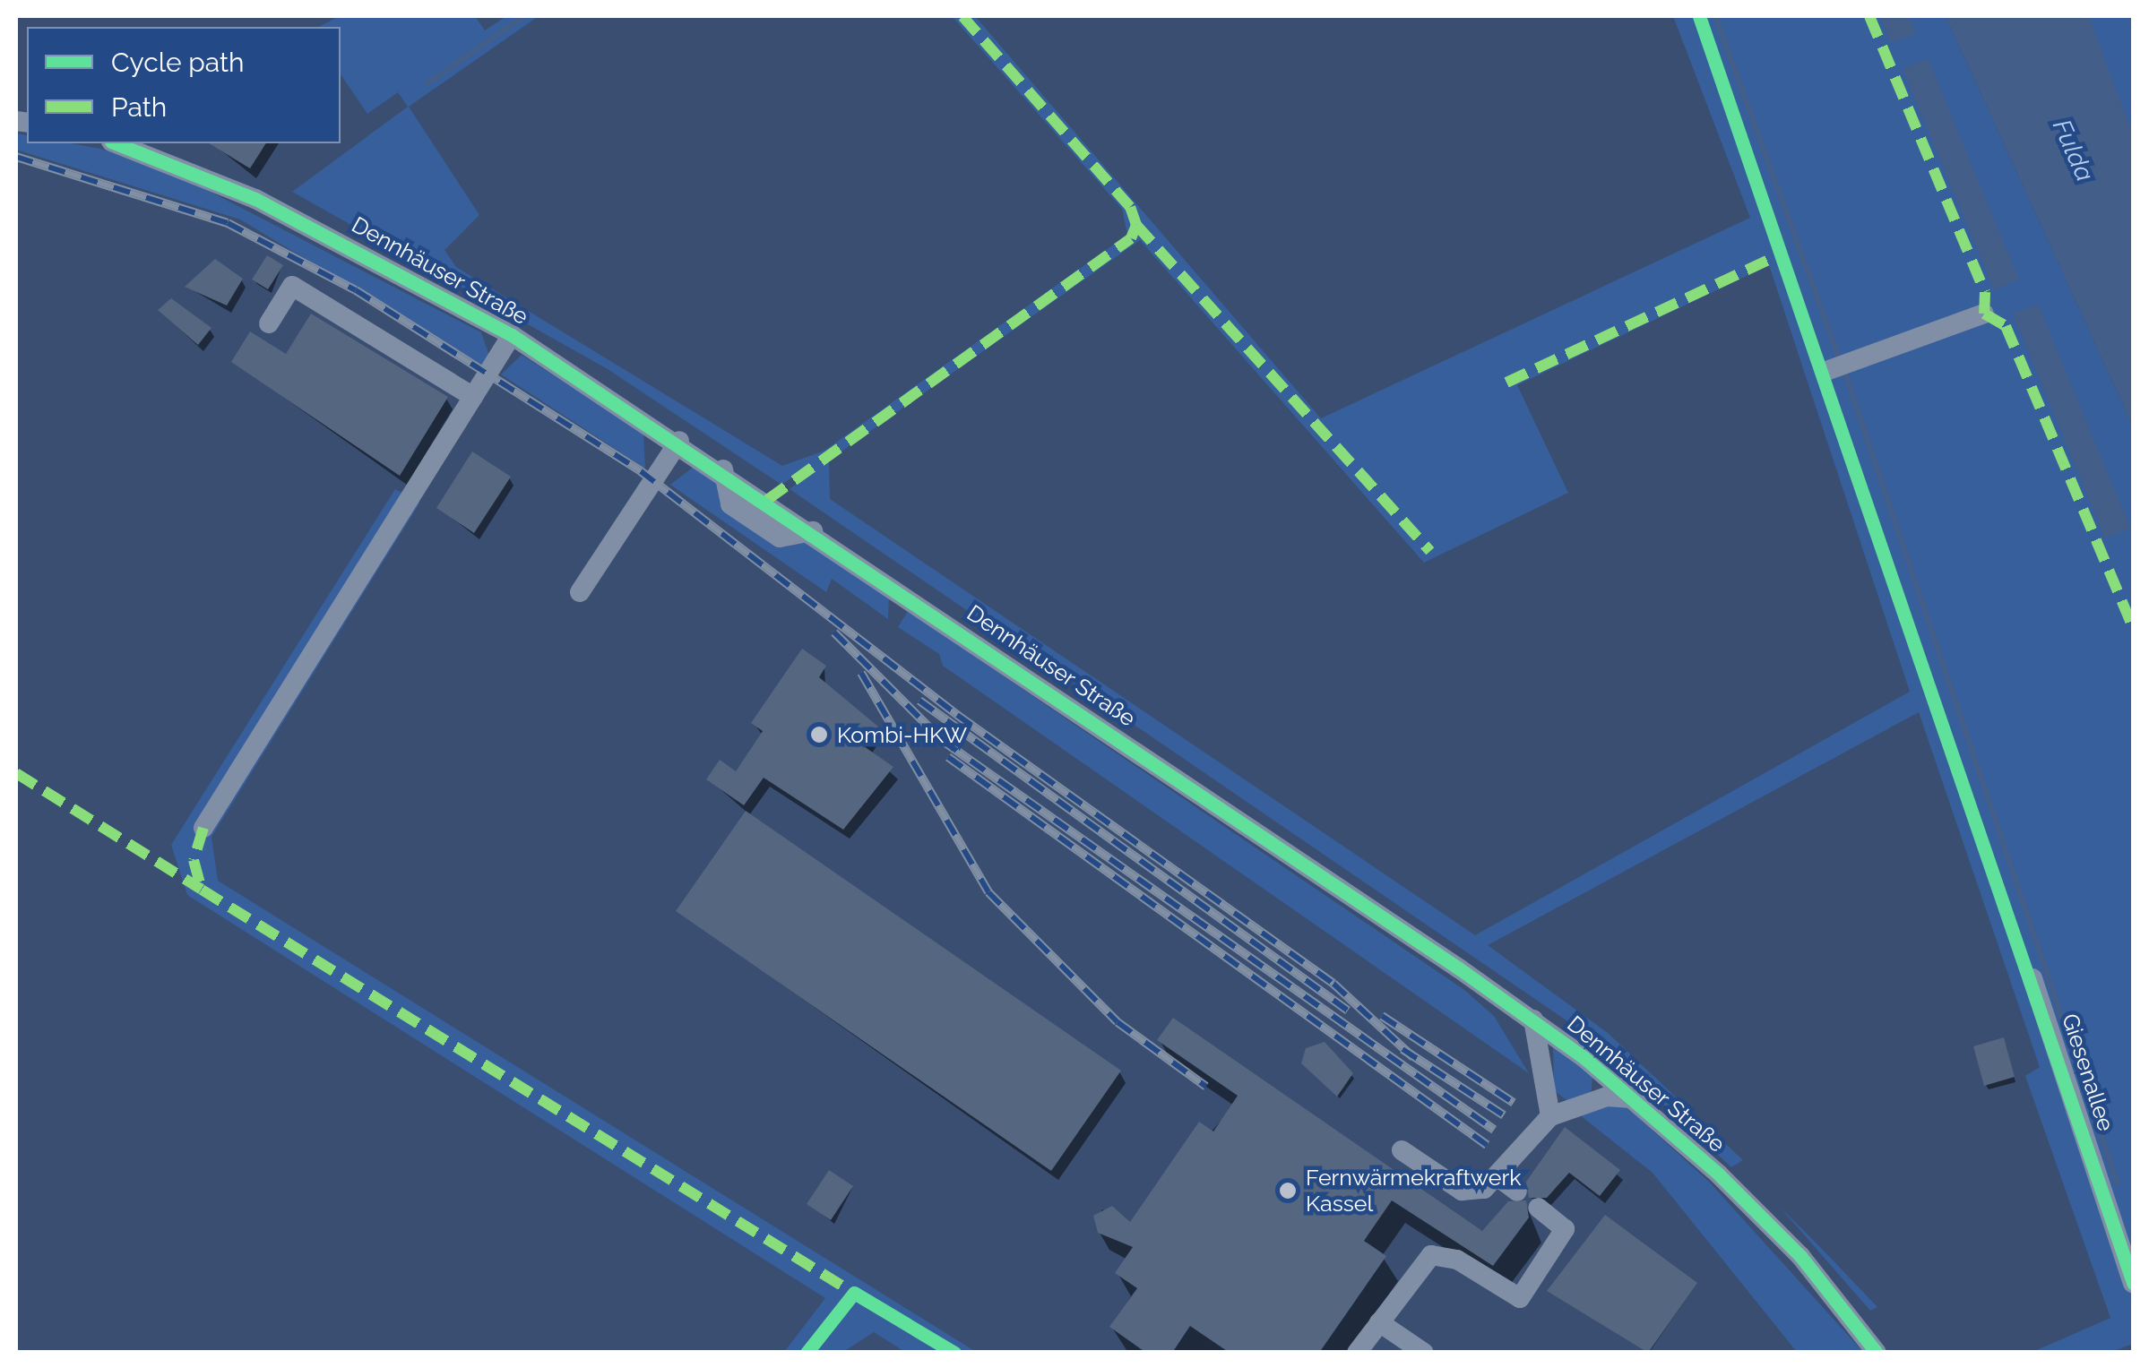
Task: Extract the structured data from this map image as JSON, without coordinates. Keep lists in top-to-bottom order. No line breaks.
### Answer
{"streets":{"street":["Dennhäuser Straße","Giesenallee"]},"water":["Fulda"],"places":["Kombi-HKW","Fernwärmekraftwerk Kassel"],"legend":["Cycle path","Path"]}
